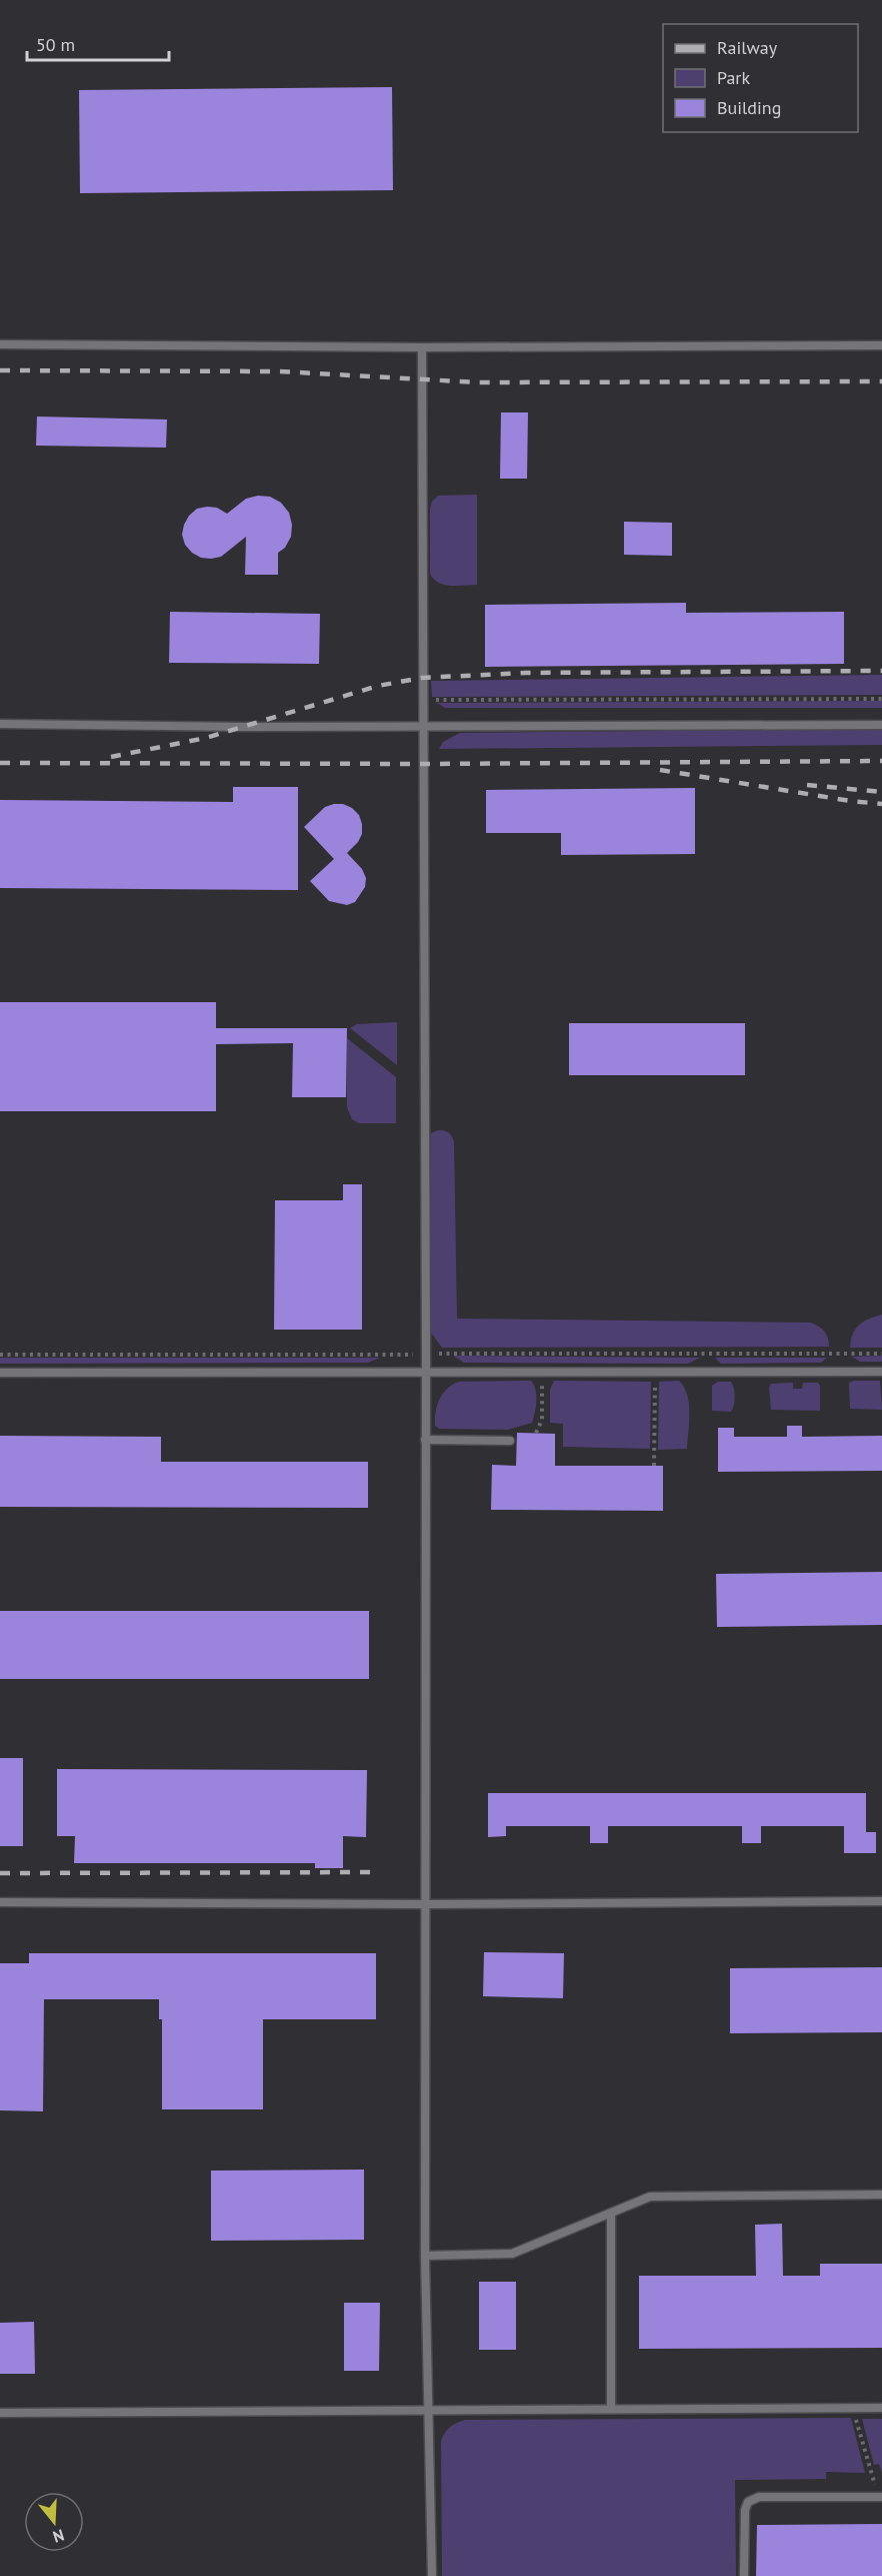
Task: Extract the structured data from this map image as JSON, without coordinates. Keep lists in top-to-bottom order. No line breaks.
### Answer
{"legend":["Railway","Park","Building"],"scale_bar":"50 m","north":"bottom"}
